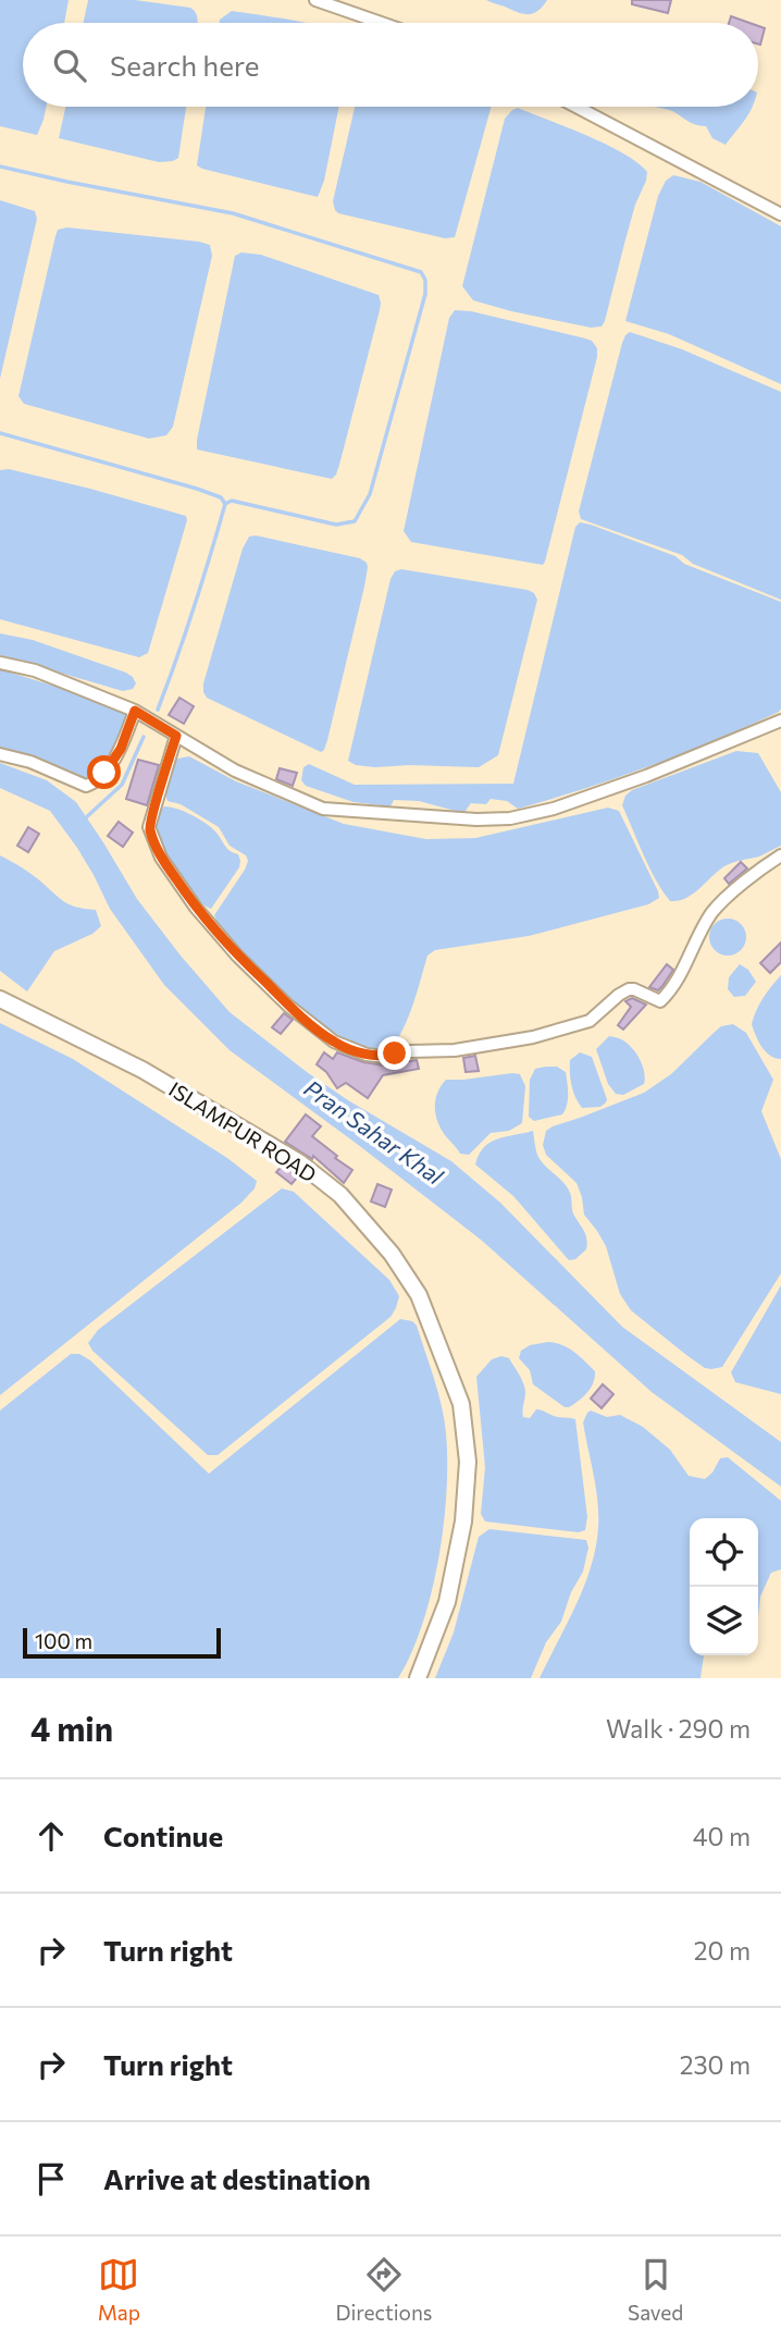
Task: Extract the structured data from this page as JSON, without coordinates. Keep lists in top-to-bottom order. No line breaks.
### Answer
{"streets":{"street":["ISLAMPUR ROAD"]},"water":["Pran Sahar Khal"],"scale_bar":"100 m","page":{"search":"Search here","scale":"100 m","heading":["4 min","Walk · 290 m"],"list":[["Continue","40 m"],["Turn right","20 m"],["Turn right","230 m"],"Arrive at destination"],"nav":["Map","Directions","Saved"]}}
